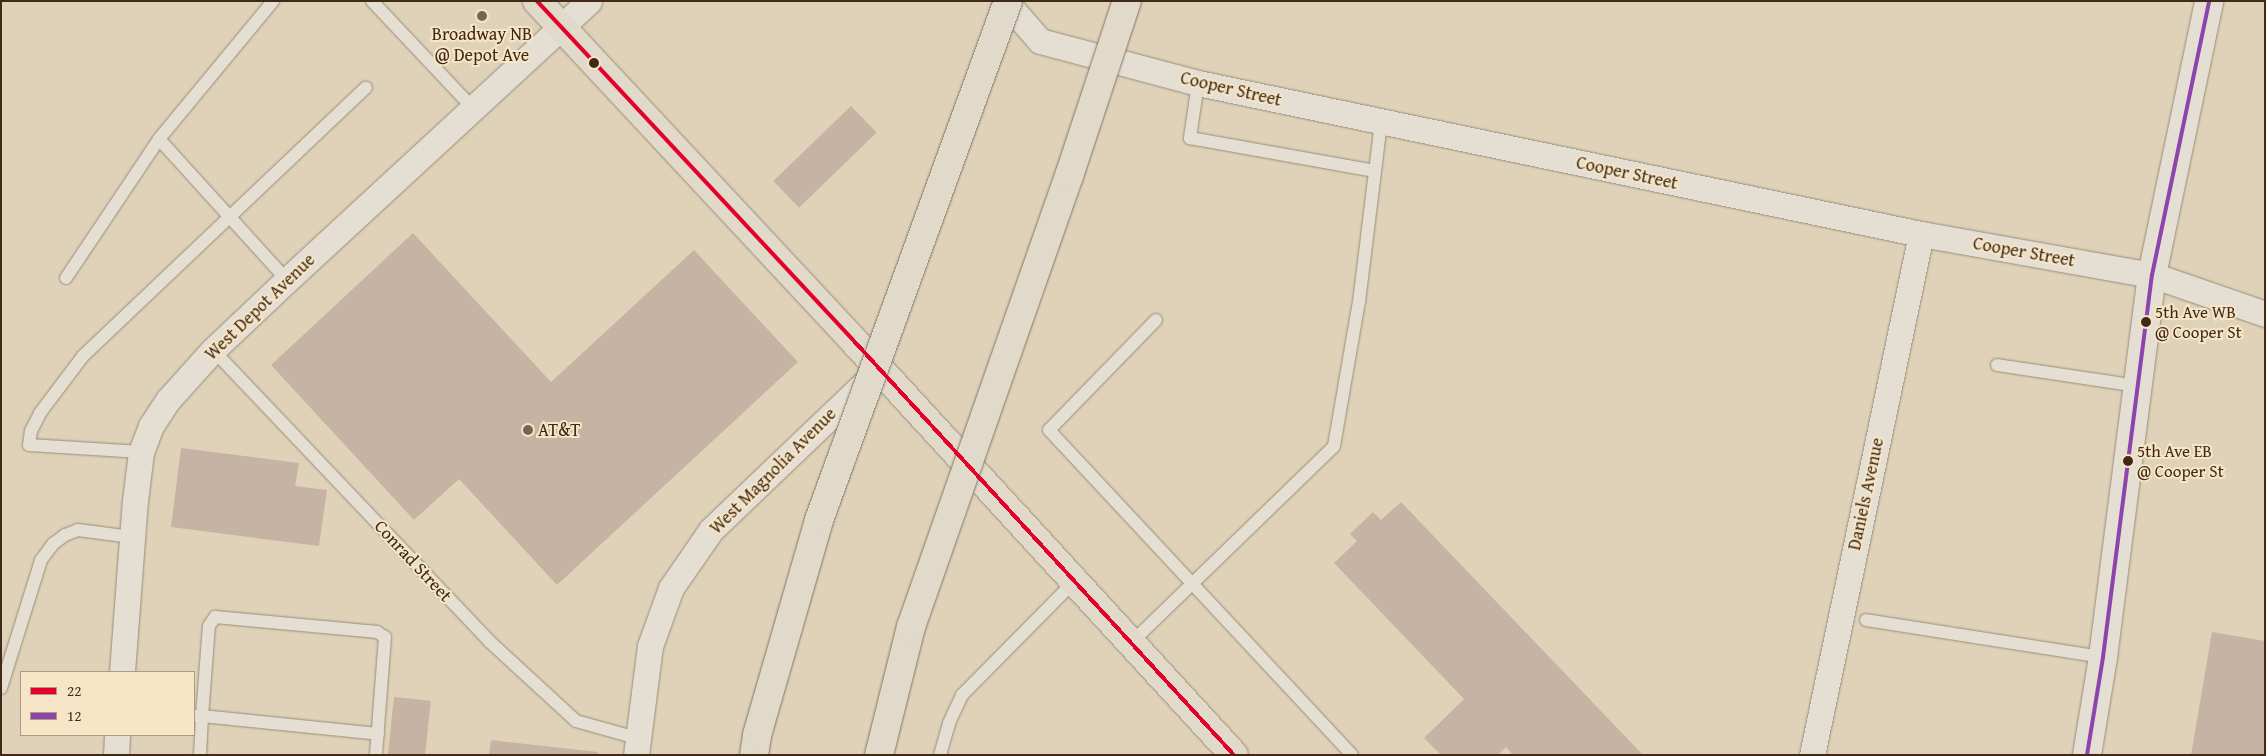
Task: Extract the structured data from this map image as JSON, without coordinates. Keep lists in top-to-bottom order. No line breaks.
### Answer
{"streets":{"street":["Cooper Street","West Depot Avenue","West Magnolia Avenue","Daniels Avenue"],"lane":["Conrad Street"]},"crossings":[["Cooper Street","Daniels Avenue"],["West Depot Avenue","Conrad Street"],["West Magnolia Avenue","Conrad Street"]],"places":["Broadway NB @ Depot Ave","5th Ave WB @ Cooper St","AT&T","5th Ave EB @ Cooper St"],"lines":["transit line 22","transit line 12"],"legend":["22","12"]}
